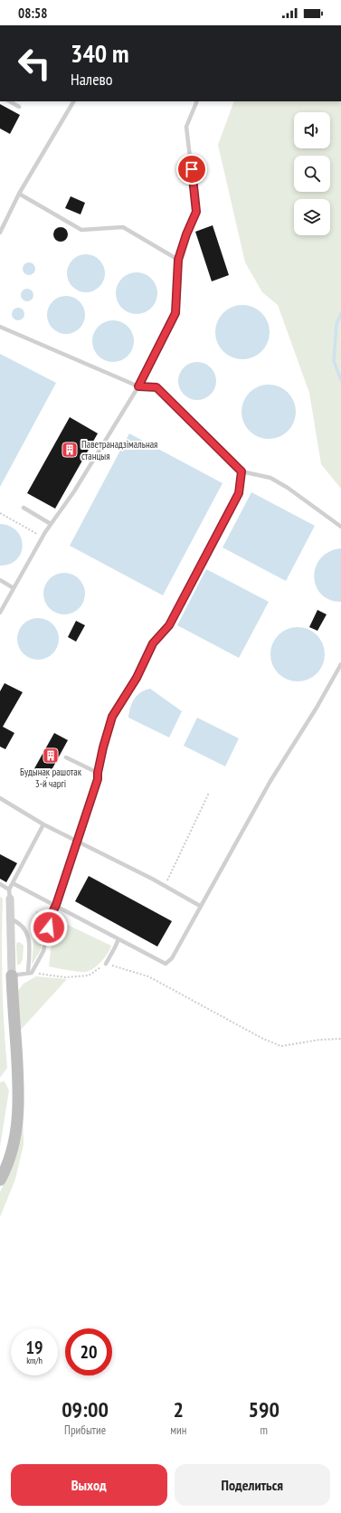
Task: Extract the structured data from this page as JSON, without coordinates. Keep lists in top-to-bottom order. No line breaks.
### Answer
{"places":{"building":["Паветранадзімальная станцыя","Будынак рашотак 3-й чаргі"]},"page":{"status":"08:58","turn":["340 m","Налево"],"speed":"19 km/h","limit":"20","eta":["09:00","Прибытие","2","мин","590","m"],"buttons":["Выход","Поделиться"]}}
